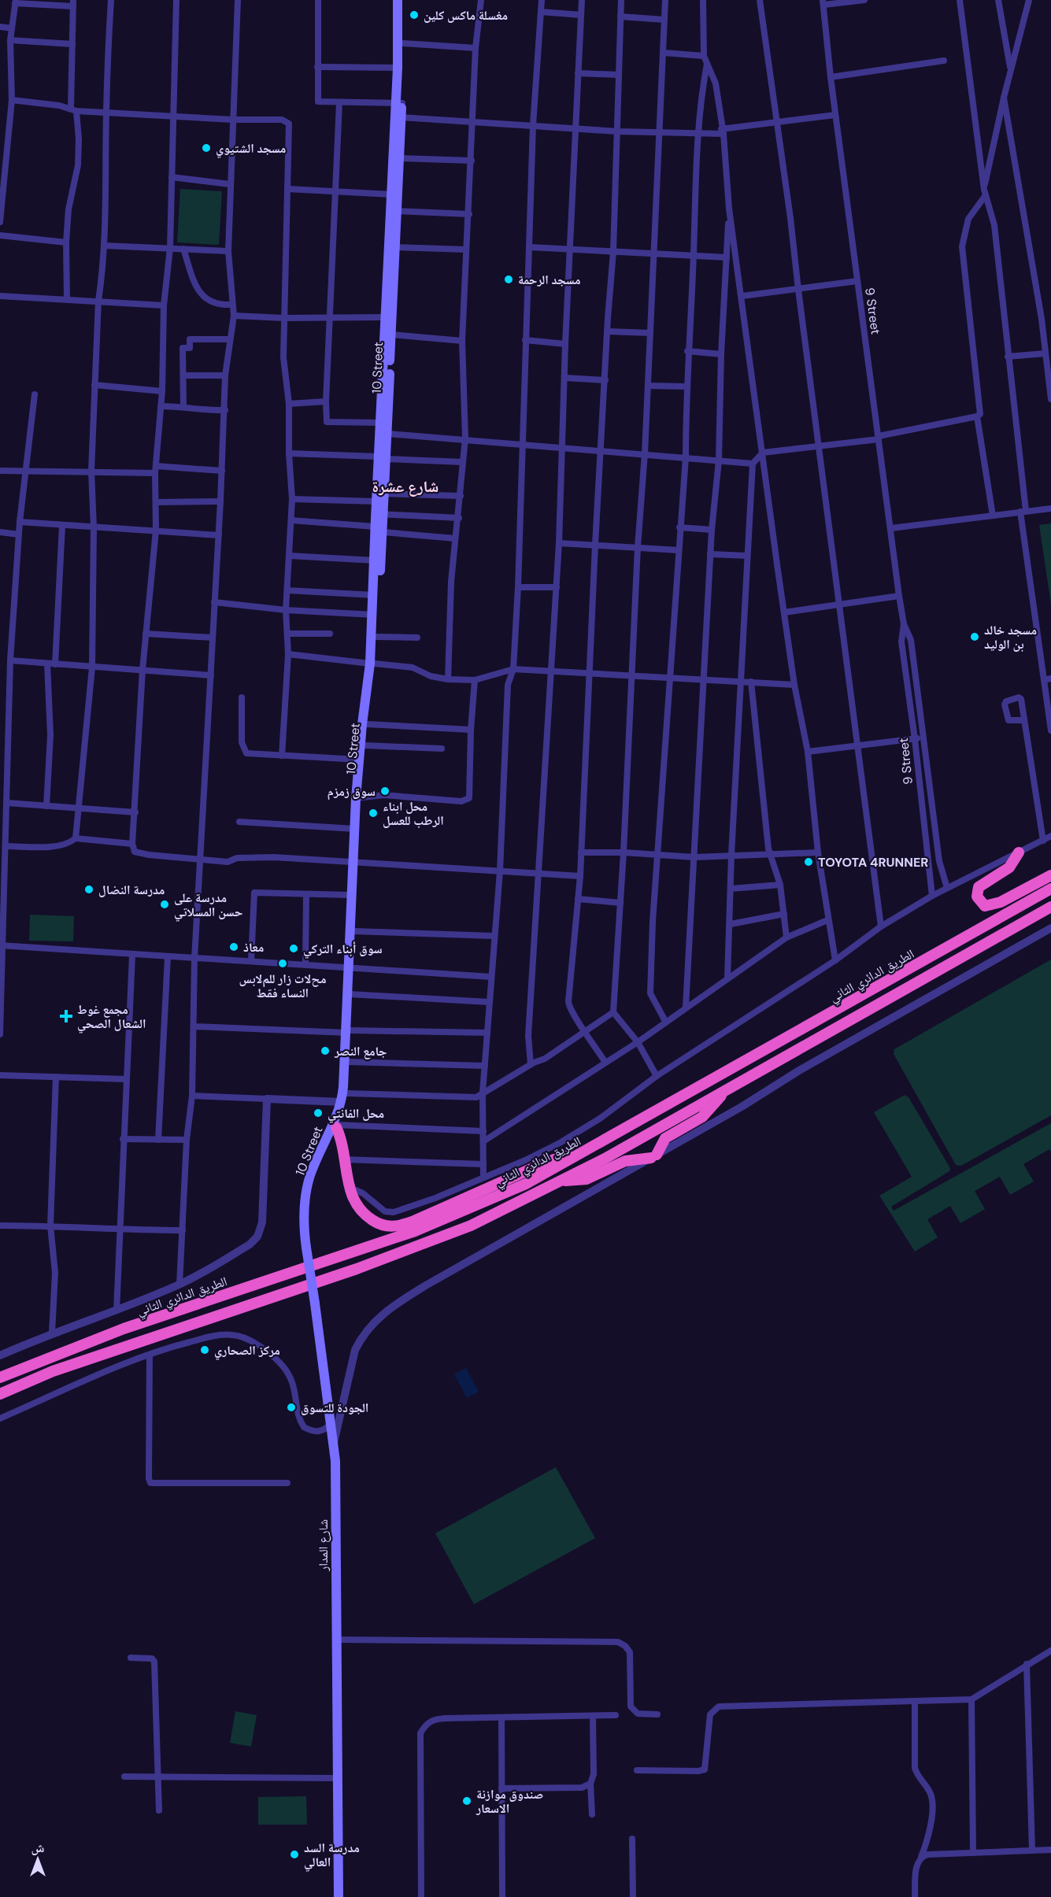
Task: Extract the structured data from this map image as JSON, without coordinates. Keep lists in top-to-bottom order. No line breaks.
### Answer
{"streets":{"highway":["الطريق الدائري الثاني"],"main road":["10 Street","شارع المدار"],"street":["9 Street"]},"crossings":[["10 Street","شارع المدار"]],"districts":["شارع عشرة"],"places":{"other":["مغسلة ماكس كلين","مسجد الشتيوي","مسجد الرحمة","مسجد خالد بن الوليد","سوق زمزم","محل ابناء الرطب للعسل","TOYOTA 4RUNNER","مدرسة النضال","مدرسة على حسن المسلاتي","معاذ","سوق أبناء التركي","محﻻت زار للمﻻبس النساء فقط","جامع النصر","محل الفانتي","مركز الصحاري","الجودة للتسوق","صندوق موازنة الاسعار","مدرسة السد العالي"],"health":["مجمع غوط الشعال الصحي"]},"north":"top"}
